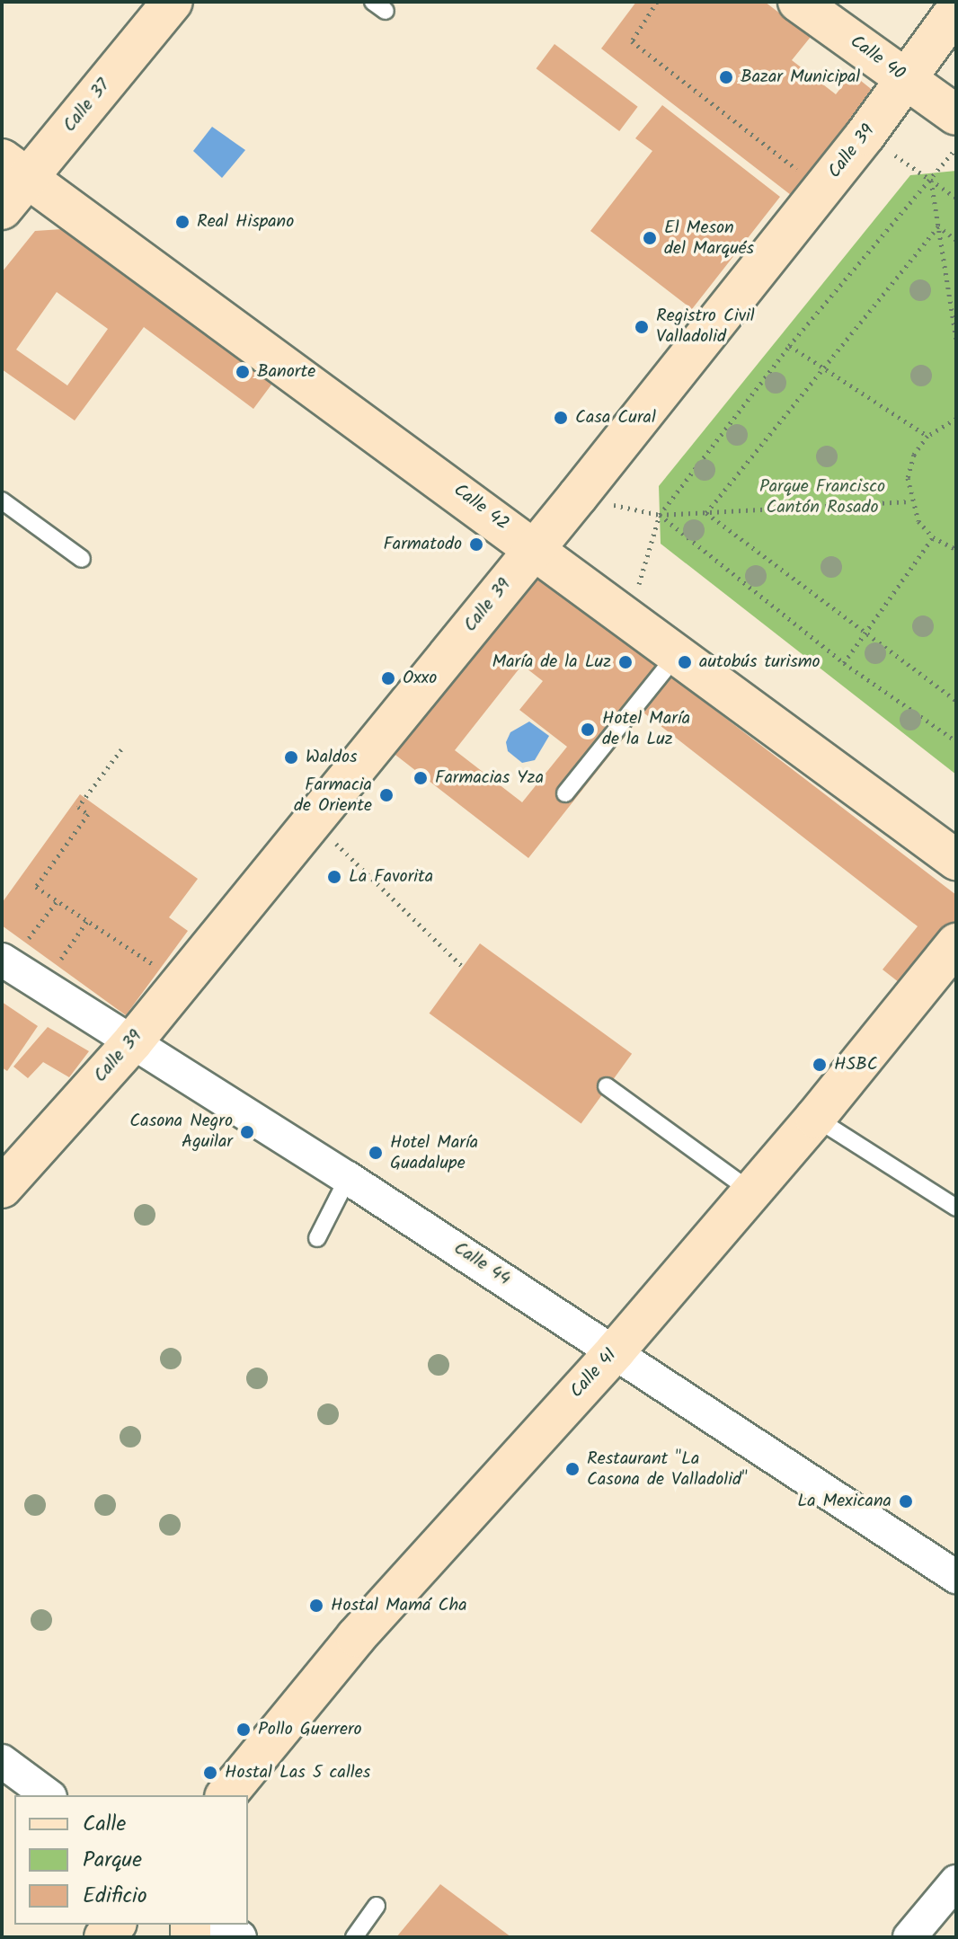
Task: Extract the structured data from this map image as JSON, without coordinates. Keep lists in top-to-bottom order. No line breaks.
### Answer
{"streets":{"main road":["Calle 40","Calle 37","Calle 39","Calle 42","Calle 41"],"street":["Calle 44"]},"crossings":[["Calle 40","Calle 39"],["Calle 37","Calle 42"],["Calle 39","Calle 42"],["Calle 39","Calle 44"],["Calle 44","Calle 41"]],"parks":["Parque Francisco Cantón Rosado"],"places":["Bazar Municipal","Real Hispano","El Meson del Marqués","Registro Civil Valladolid","Banorte","Casa Cural","Farmatodo","María de la Luz","autobús turismo","Oxxo","Hotel María de la Luz","Waldos","Farmacias Yza","Farmacia de Oriente","La Favorita","HSBC","Casona Negro Aguilar","Hotel María Guadalupe","Restaurant \"La Casona de Valladolid\"","La Mexicana","Hostal Mamá Cha","Pollo Guerrero","Hostal Las 5 calles"],"legend":["Calle","Parque","Edificio"]}
